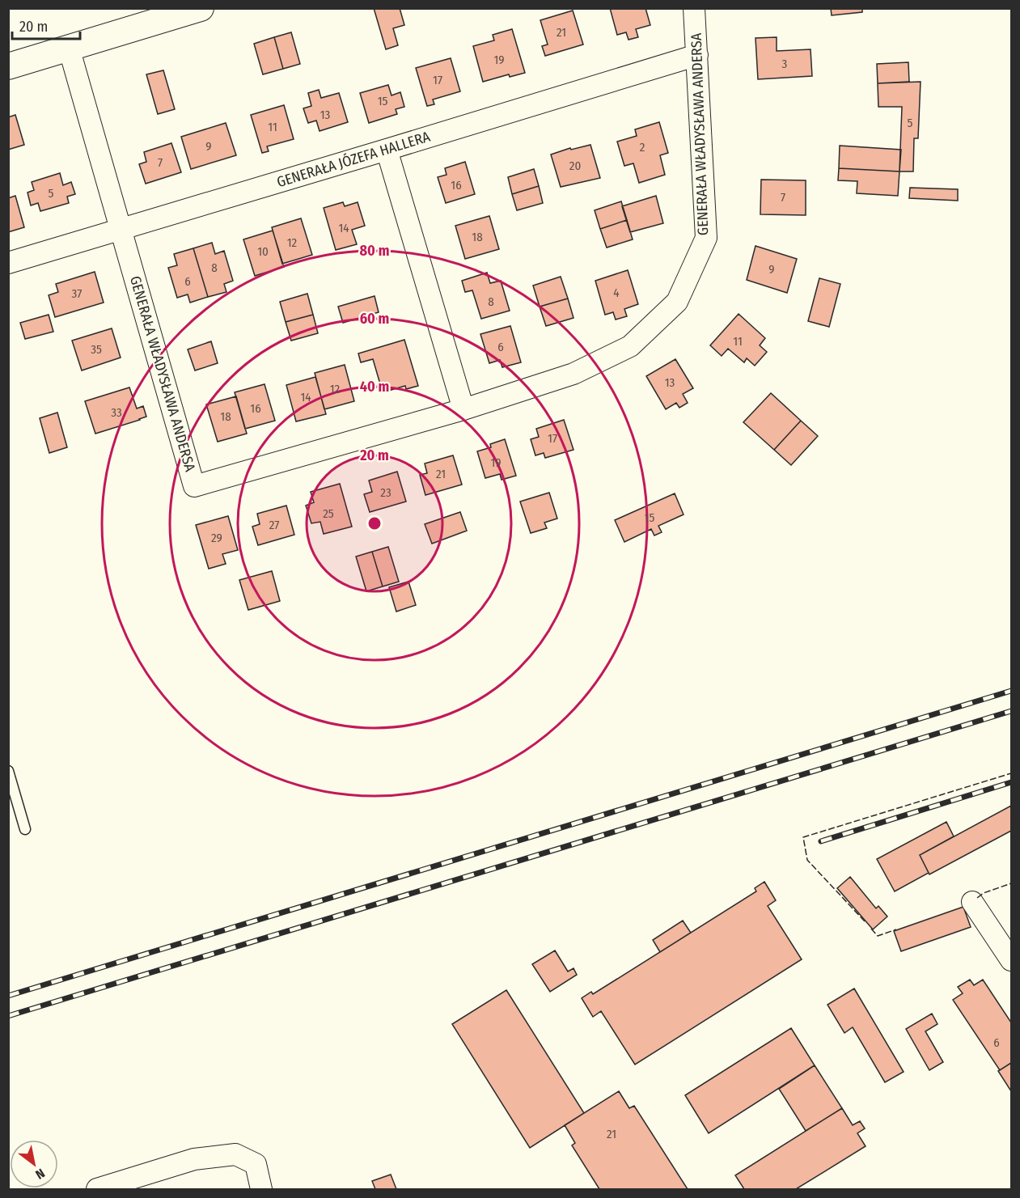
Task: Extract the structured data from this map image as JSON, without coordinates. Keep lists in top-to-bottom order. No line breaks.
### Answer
{"streets":{"street":["GENERAŁA WŁADYSŁAWA ANDERSA","GENERAŁA JÓZEFA HALLERA"]},"crossings":[["GENERAŁA WŁADYSŁAWA ANDERSA","GENERAŁA JÓZEFA HALLERA"]],"house_numbers":["21","19","3","17","15","13","5","11","9","2","7","20","16","5","7","14","18","12","10","8","9","6","4","37","8","11","6","35","13","12","14","16","33","18","17","19","21","23","25","15","27","29","6","21"],"scale_bar":"20 m","north":"bottom right","rings":["80 m","60 m","40 m","20 m"]}
